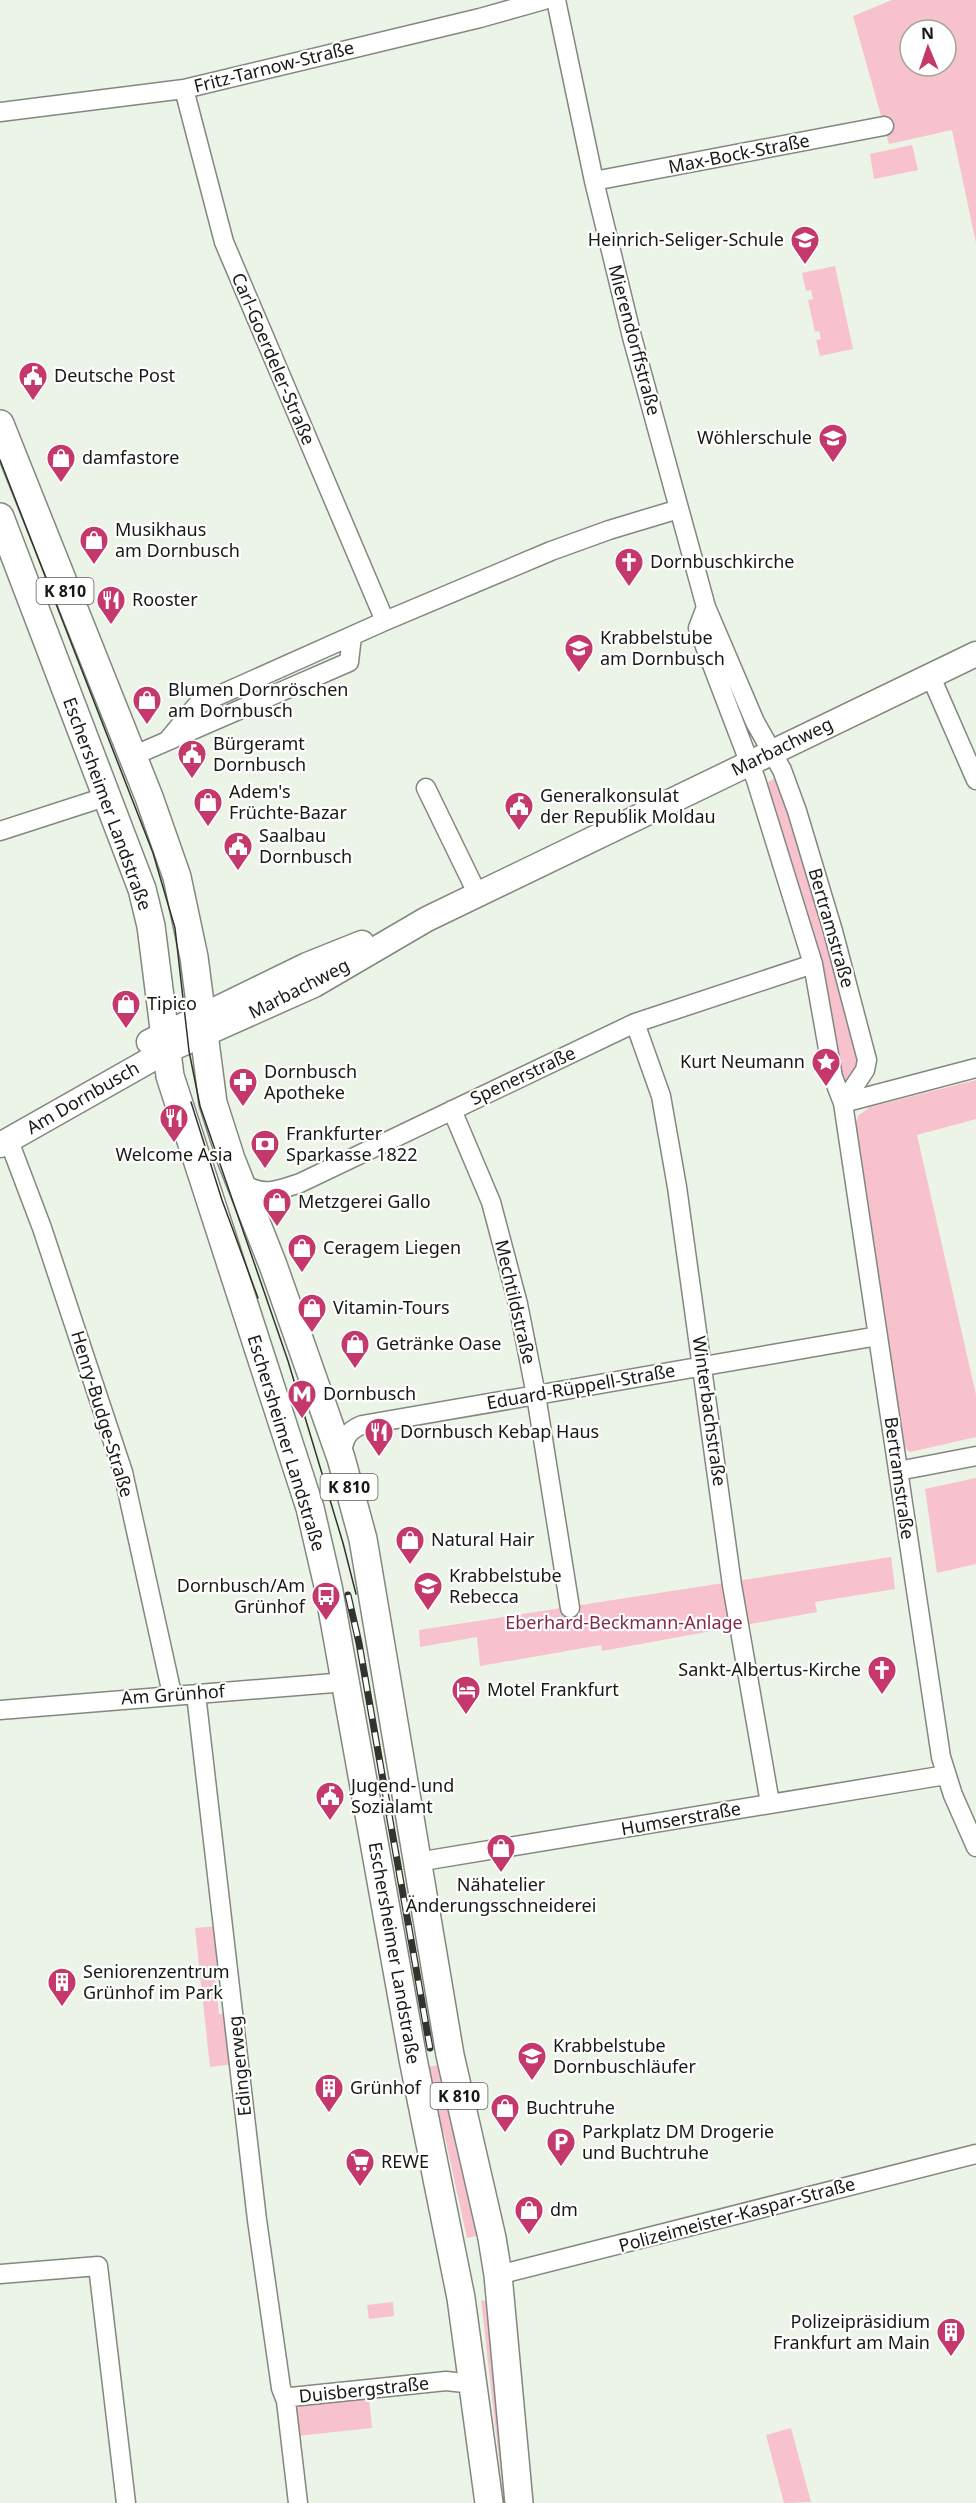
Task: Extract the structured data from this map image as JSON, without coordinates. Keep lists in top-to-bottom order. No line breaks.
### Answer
{"streets":{"main road":["K 810","Marbachweg","Eschersheimer Landstraße","Am Dornbusch"],"street":["Fritz-Tarnow-Straße","Max-Bock-Straße","Mierendorffstraße","Carl-Goerdeler-Straße","Bertramstraße","Spenerstraße","Mechtildstraße","Eduard-Rüppell-Straße","Winterbachstraße","Henry-Budge-Straße","Am Grünhof","Humserstraße","Edingerweg","Polizeimeister-Kaspar-Straße","Duisbergstraße"]},"crossings":[["Fritz-Tarnow-Straße","Carl-Goerdeler-Straße"],["Max-Bock-Straße","Mierendorffstraße"],["Mierendorffstraße","Marbachweg"],["Mierendorffstraße","Bertramstraße"],["Marbachweg","Eschersheimer Landstraße"],["Marbachweg","Bertramstraße"],["Marbachweg","Am Dornbusch"],["Eschersheimer Landstraße","Spenerstraße"],["Eschersheimer Landstraße","Am Dornbusch"],["Eschersheimer Landstraße","Eduard-Rüppell-Straße"],["Eschersheimer Landstraße","Am Grünhof"],["Eschersheimer Landstraße","Humserstraße"],["Eschersheimer Landstraße","Polizeimeister-Kaspar-Straße"],["Eschersheimer Landstraße","Duisbergstraße"],["Bertramstraße","Spenerstraße"],["Bertramstraße","Eduard-Rüppell-Straße"],["Bertramstraße","Humserstraße"],["Spenerstraße","Mechtildstraße"],["Spenerstraße","Winterbachstraße"],["Am Dornbusch","Henry-Budge-Straße"],["Mechtildstraße","Eduard-Rüppell-Straße"],["Eduard-Rüppell-Straße","Winterbachstraße"],["Winterbachstraße","Humserstraße"],["Henry-Budge-Straße","Am Grünhof"],["Am Grünhof","Edingerweg"],["Edingerweg","Duisbergstraße"]],"parks":["Eberhard-Beckmann-Anlage"],"places":{"school or university":["Heinrich-Seliger-Schule","Wöhlerschule","Krabbelstube am Dornbusch","Krabbelstube Rebecca","Krabbelstube Dornbuschläufer"],"public building":["Deutsche Post","Bürgeramt Dornbusch","Generalkonsulat der Republik Moldau","Saalbau Dornbusch","Jugend- und Sozialamt"],"shop":["damfastore","Musikhaus am Dornbusch","Blumen Dornröschen am Dornbusch","Adem's Früchte-Bazar","Tipico","Metzgerei Gallo","Ceragem Liegen","Vitamin-Tours","Getränke Oase","Natural Hair","Nähatelier Änderungsschneiderei","Buchtruhe","dm"],"church":["Dornbuschkirche","Sankt-Albertus-Kirche"],"restaurant":["Rooster","Welcome Asia","Dornbusch Kebap Haus"],"place":["Kurt Neumann"],"pharmacy":["Dornbusch Apotheke"],"bank":["Frankfurter Sparkasse 1822"],"metro station":["Dornbusch"],"bus stop":["Dornbusch/Am Grünhof"],"hotel":["Motel Frankfurt"],"building":["Seniorenzentrum Grünhof im Park","Grünhof","Polizeipräsidium Frankfurt am Main"],"parking":["Parkplatz DM Drogerie und Buchtruhe"],"supermarket":["REWE"]},"north":"top"}
